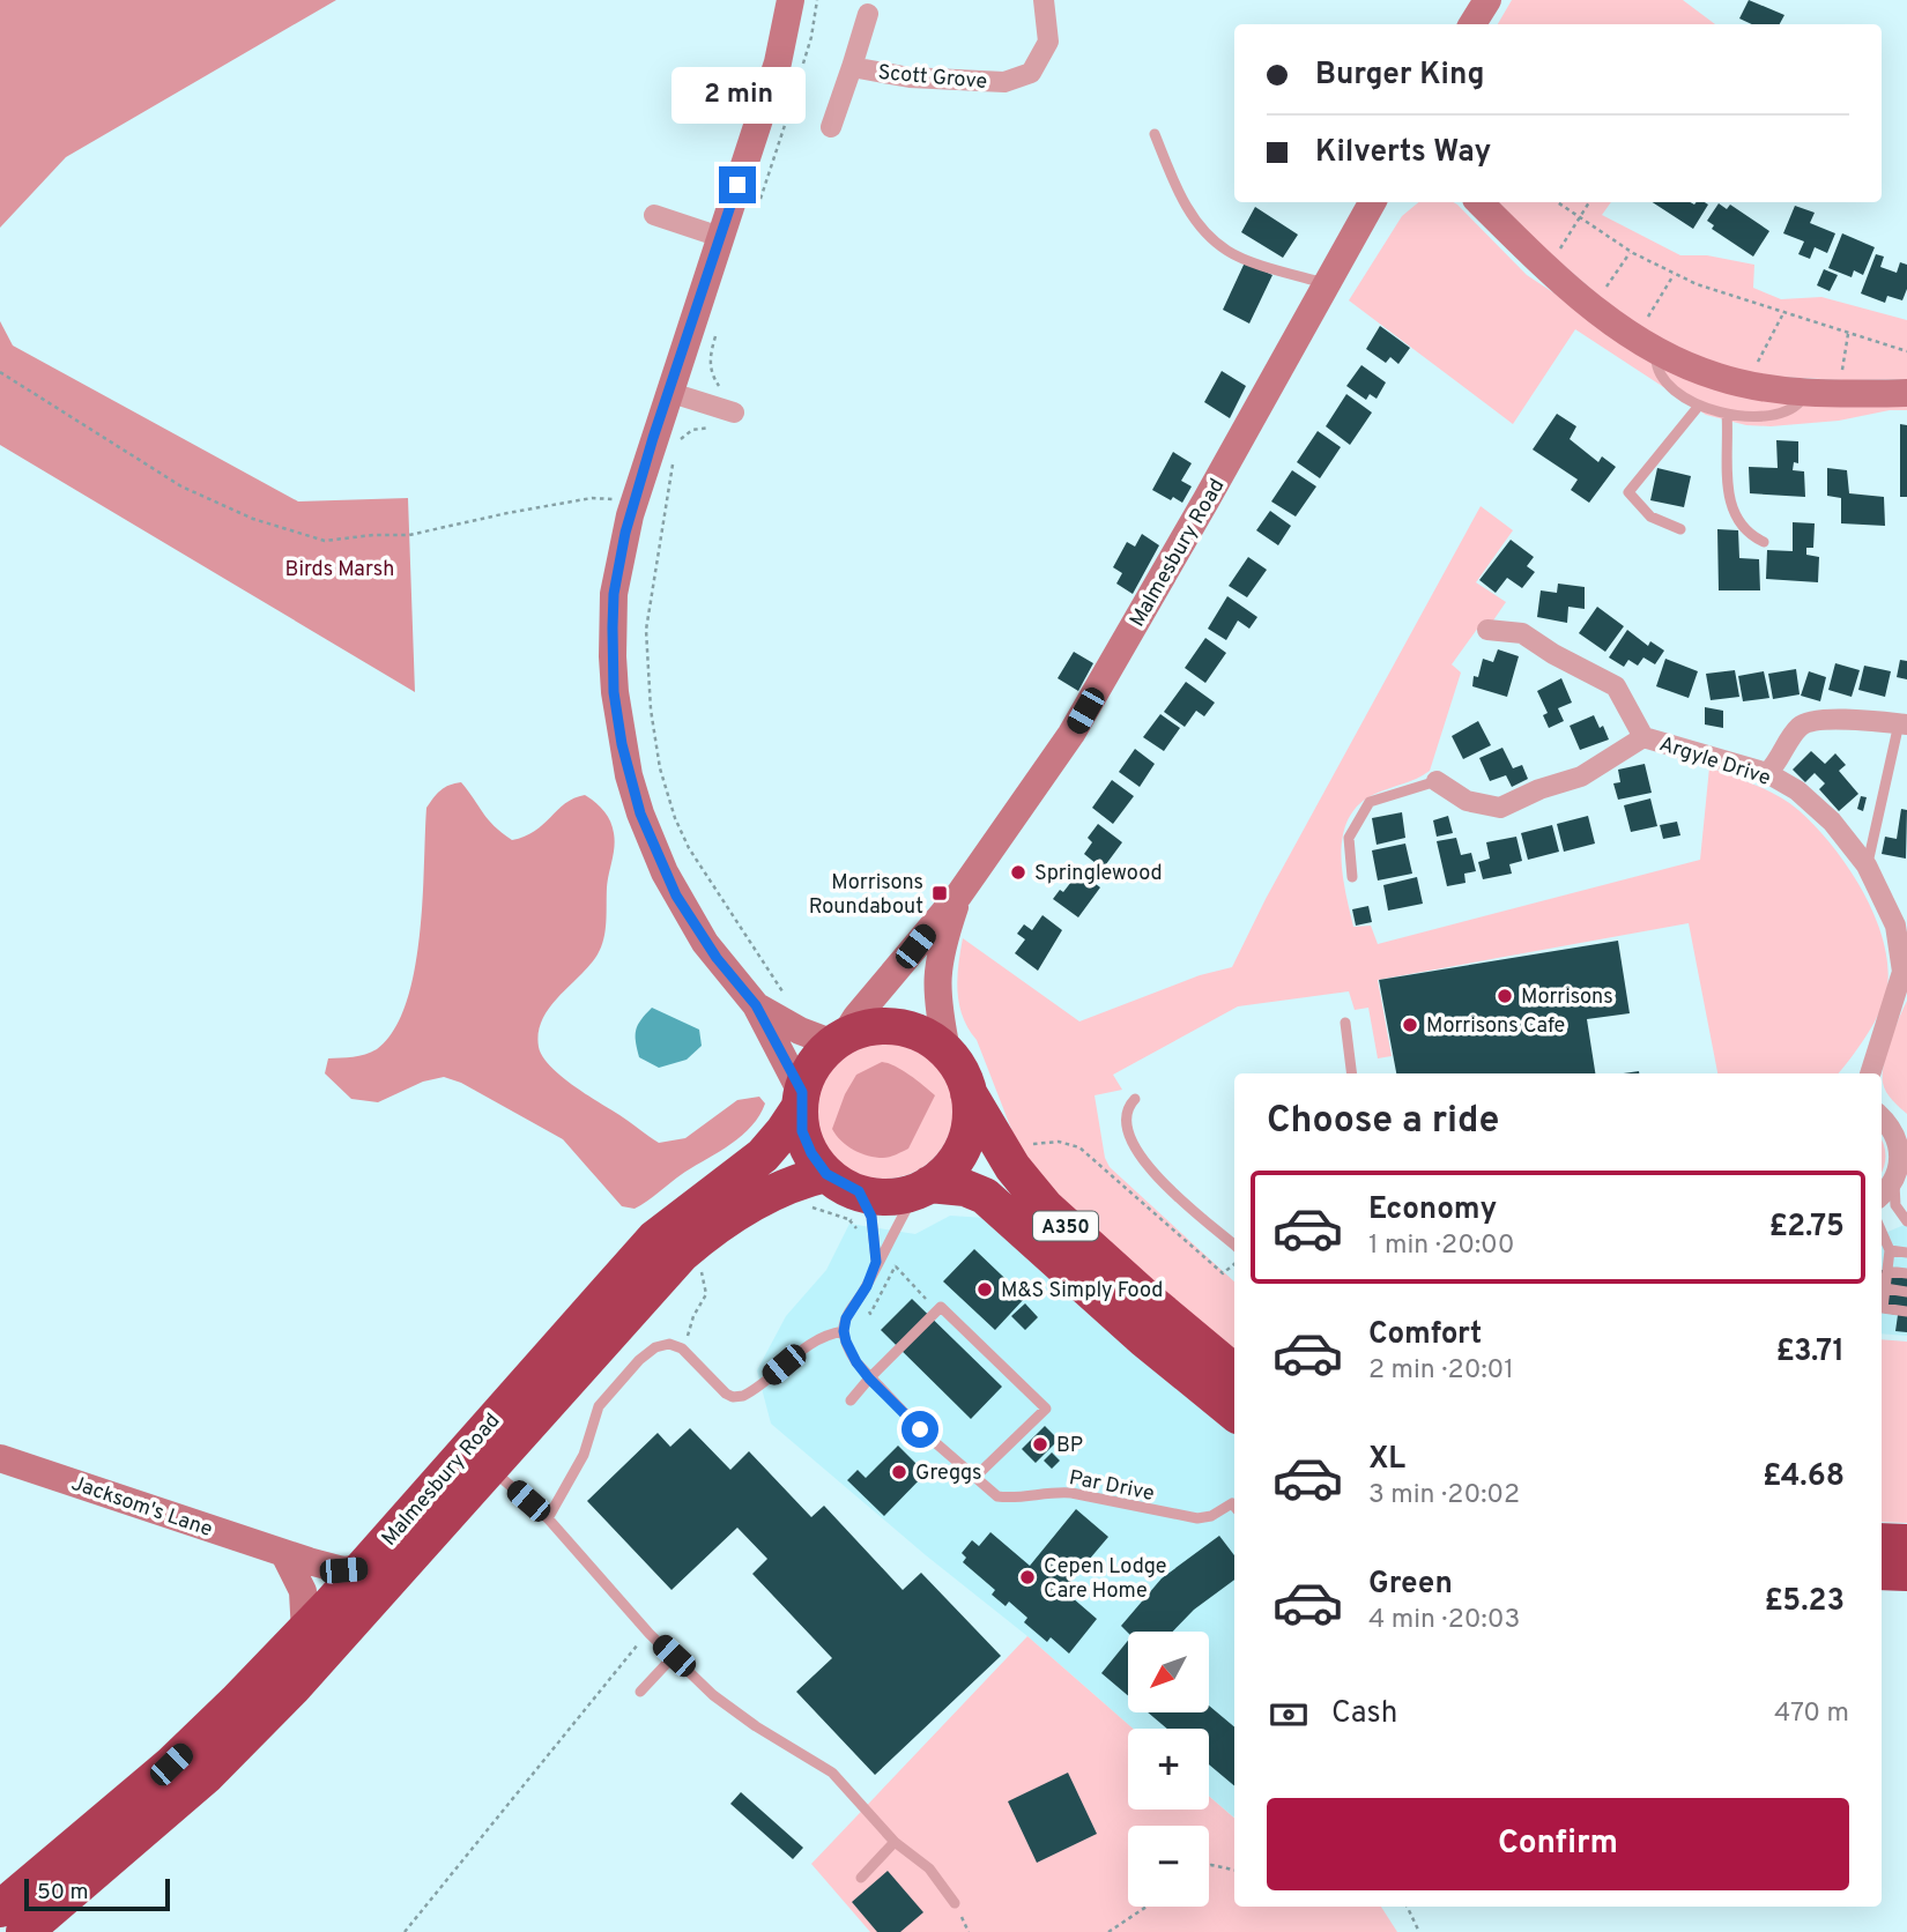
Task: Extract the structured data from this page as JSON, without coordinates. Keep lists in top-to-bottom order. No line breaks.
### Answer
{"streets":{"highway":["Malmesbury Road","A350"],"main road":["Jacksom's Lane"],"street":["Scott Grove","Argyle Drive"],"lane":["Par Drive"]},"crossings":[["Malmesbury Road","A350"],["Malmesbury Road","Jacksom's Lane"]],"parks":["Birds Marsh"],"places":{"other":["Springlewood","Morrisons","Morrisons Cafe","M&S Simply Food","BP","Greggs","Cepen Lodge Care Home"],"transit":["Morrisons Roundabout"]},"scale_bar":"50 m","north":"bottom left","page":{"banner":["Burger King","Kilverts Way"],"bubble":"2 min","heading":"Choose a ride","list":[{"name":"Economy","note":"1 min · 20:00","value":"£2.75"},{"name":"Comfort","note":"2 min · 20:01","value":"£3.71"},{"name":"XL","note":"3 min · 20:02","value":"£4.68"},{"name":"Green","note":"4 min · 20:03","value":"£5.23"}],"map_buttons":["+","−"],"pay":["Cash","470 m"],"buttons":"Confirm","scale":"50 m"}}
